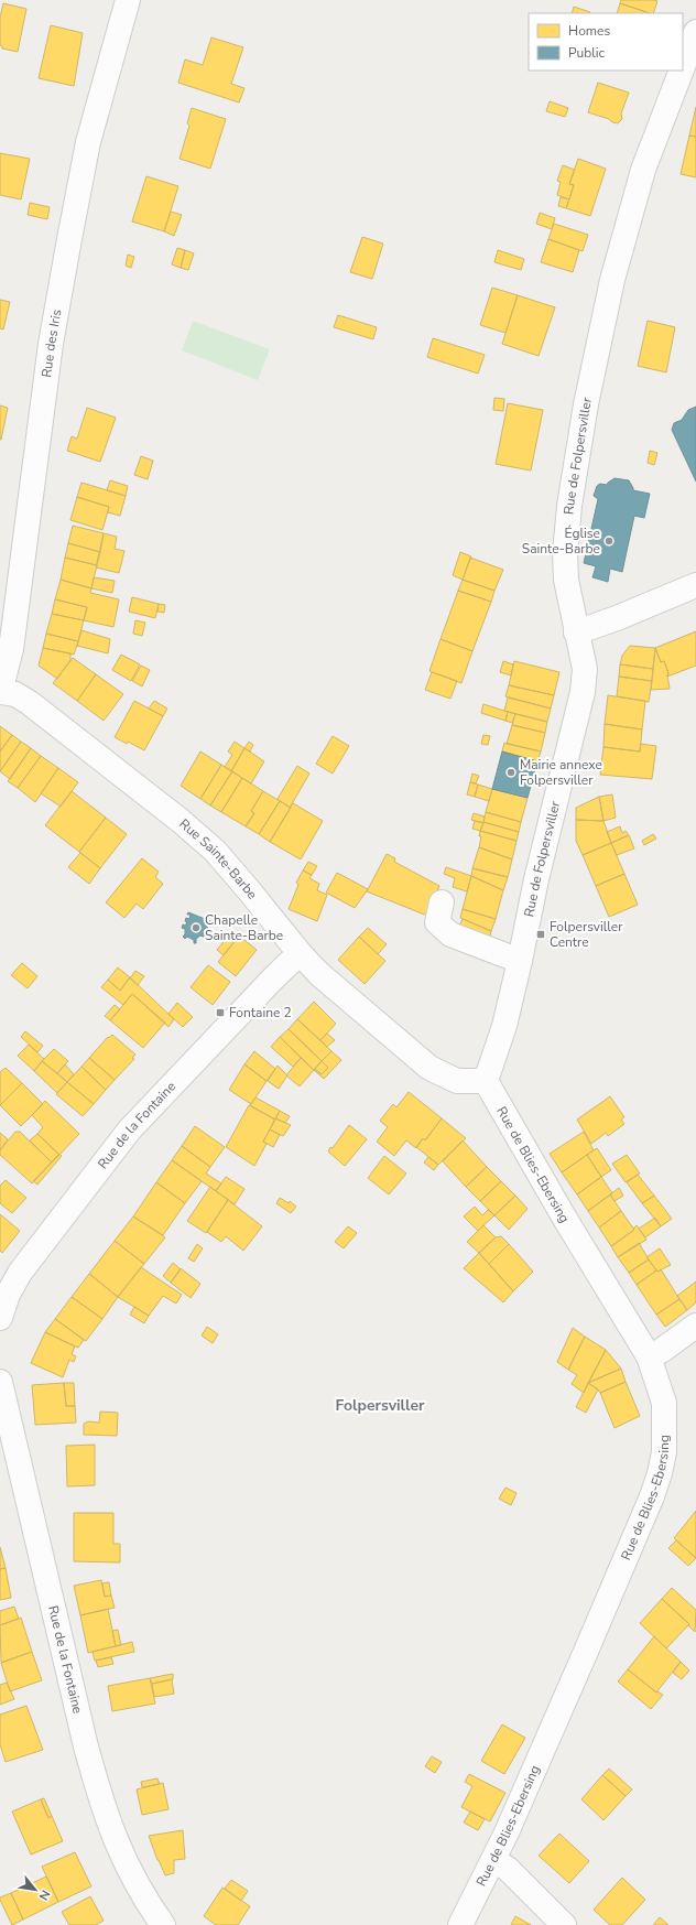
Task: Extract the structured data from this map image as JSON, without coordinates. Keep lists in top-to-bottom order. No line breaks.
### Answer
{"streets":{"street":["Rue des Iris","Rue de Folpersviller","Rue Sainte-Barbe","Rue de la Fontaine","Rue de Blies-Ebersing"]},"crossings":[["Rue des Iris","Rue Sainte-Barbe"],["Rue de Folpersviller","Rue Sainte-Barbe"],["Rue de Folpersviller","Rue de Blies-Ebersing"],["Rue Sainte-Barbe","Rue de la Fontaine"],["Rue Sainte-Barbe","Rue de Blies-Ebersing"]],"districts":["Folpersviller"],"places":{"other":["Église Sainte-Barbe","Mairie annexe Folpersviller","Chapelle Sainte-Barbe"],"transit":["Folpersviller Centre","Fontaine 2"]},"legend":["Homes","Public"],"north":"bottom right"}
